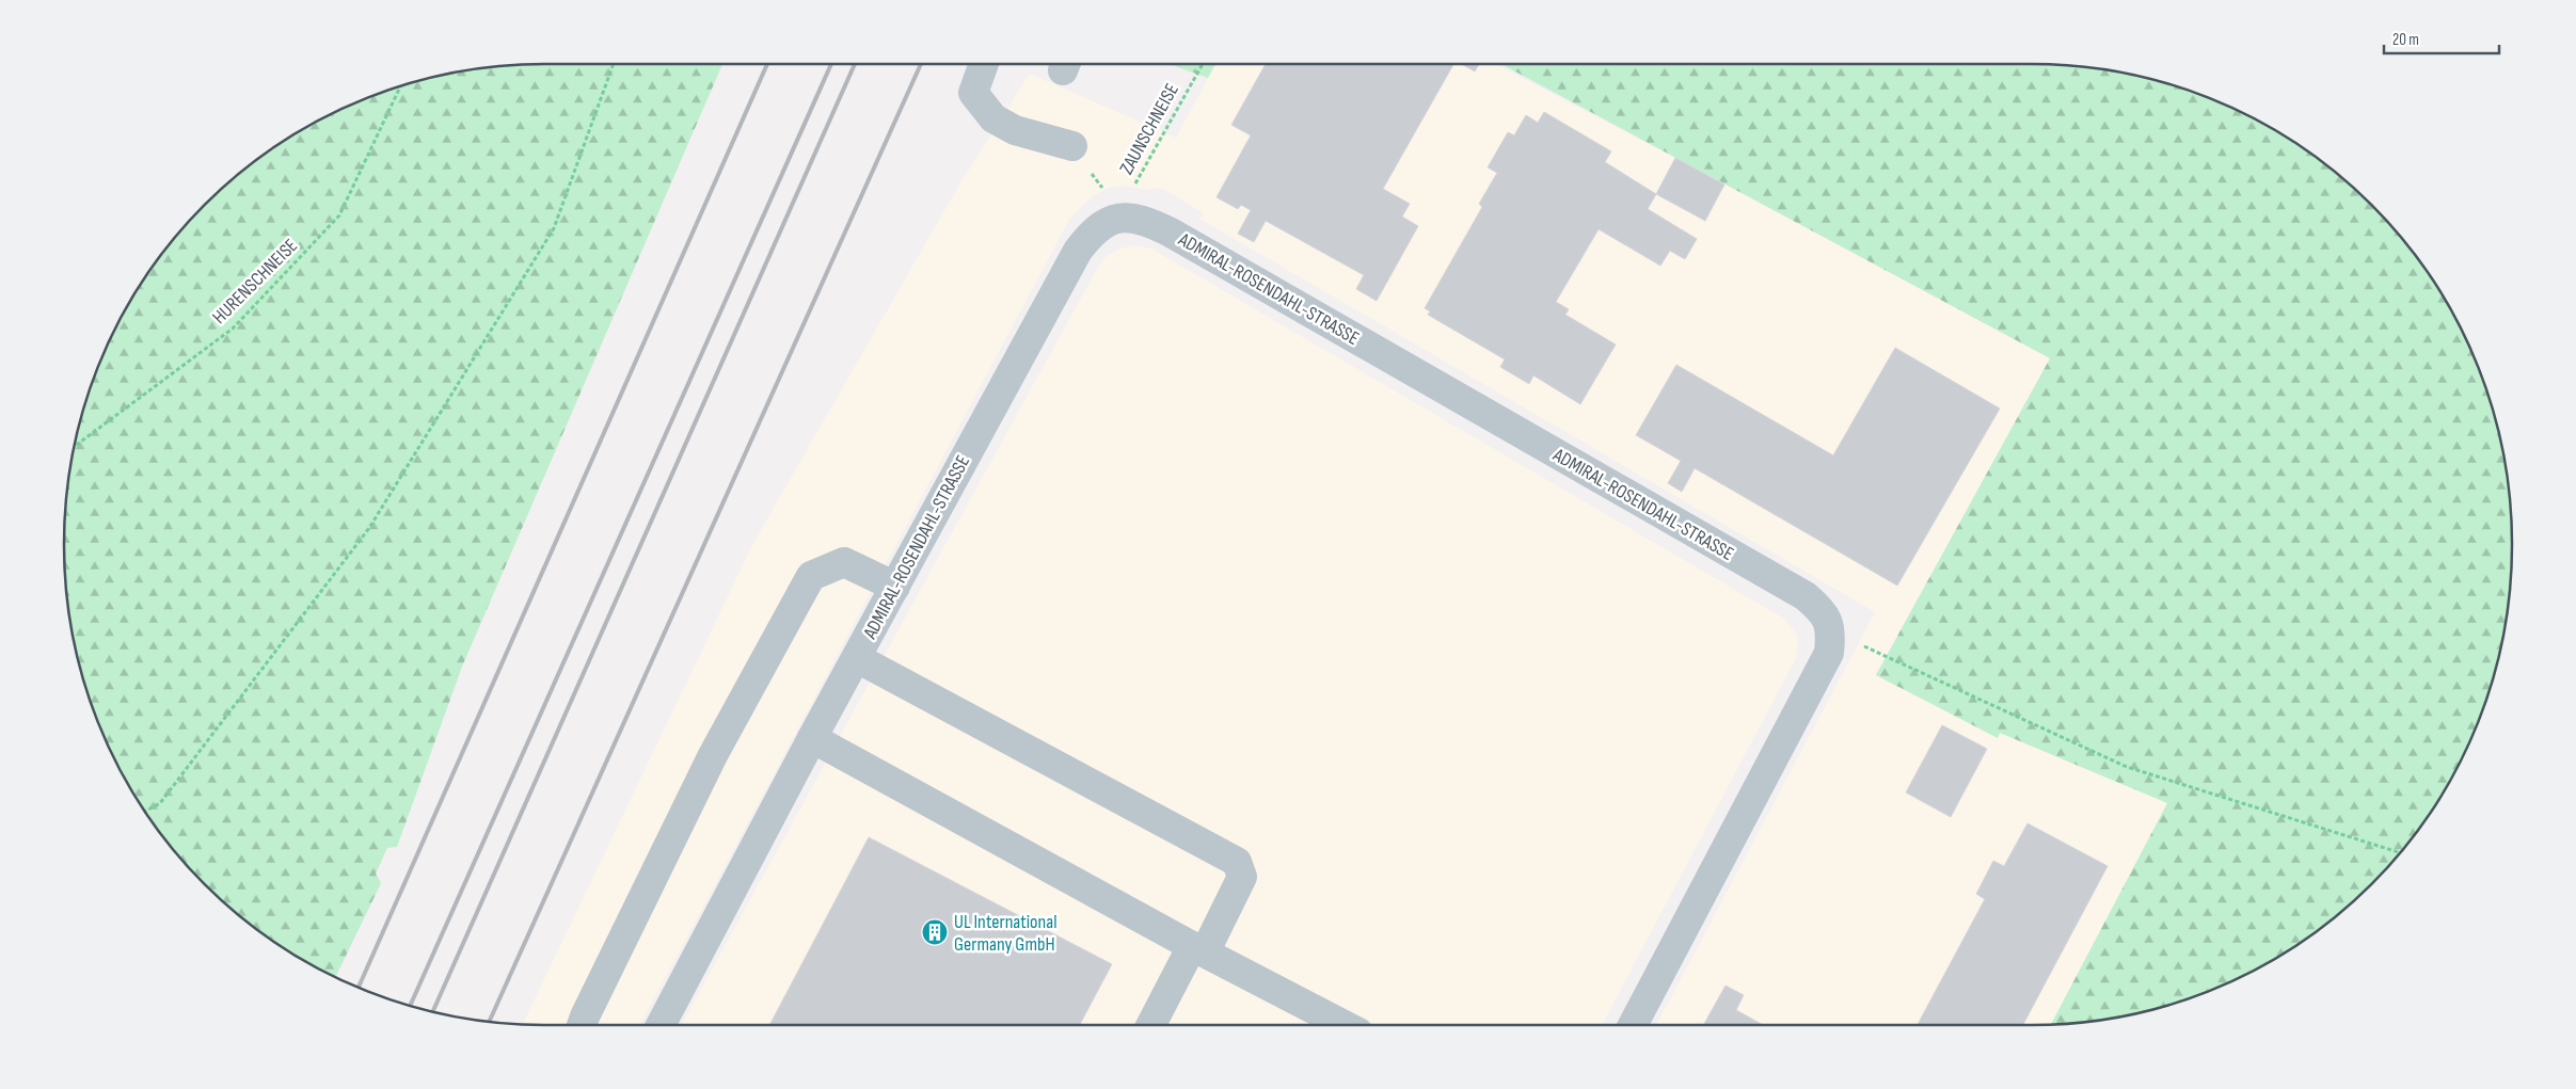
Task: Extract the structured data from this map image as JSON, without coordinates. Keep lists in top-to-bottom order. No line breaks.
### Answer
{"streets":{"street":["ADMIRAL-ROSENDAHL-STRASSE"],"path":["ZAUNSCHNEISE","HURENSCHNEISE"]},"crossings":[["ZAUNSCHNEISE","ADMIRAL-ROSENDAHL-STRASSE"]],"places":{"building":["UL International Germany GmbH"]},"scale_bar":"20 m"}
